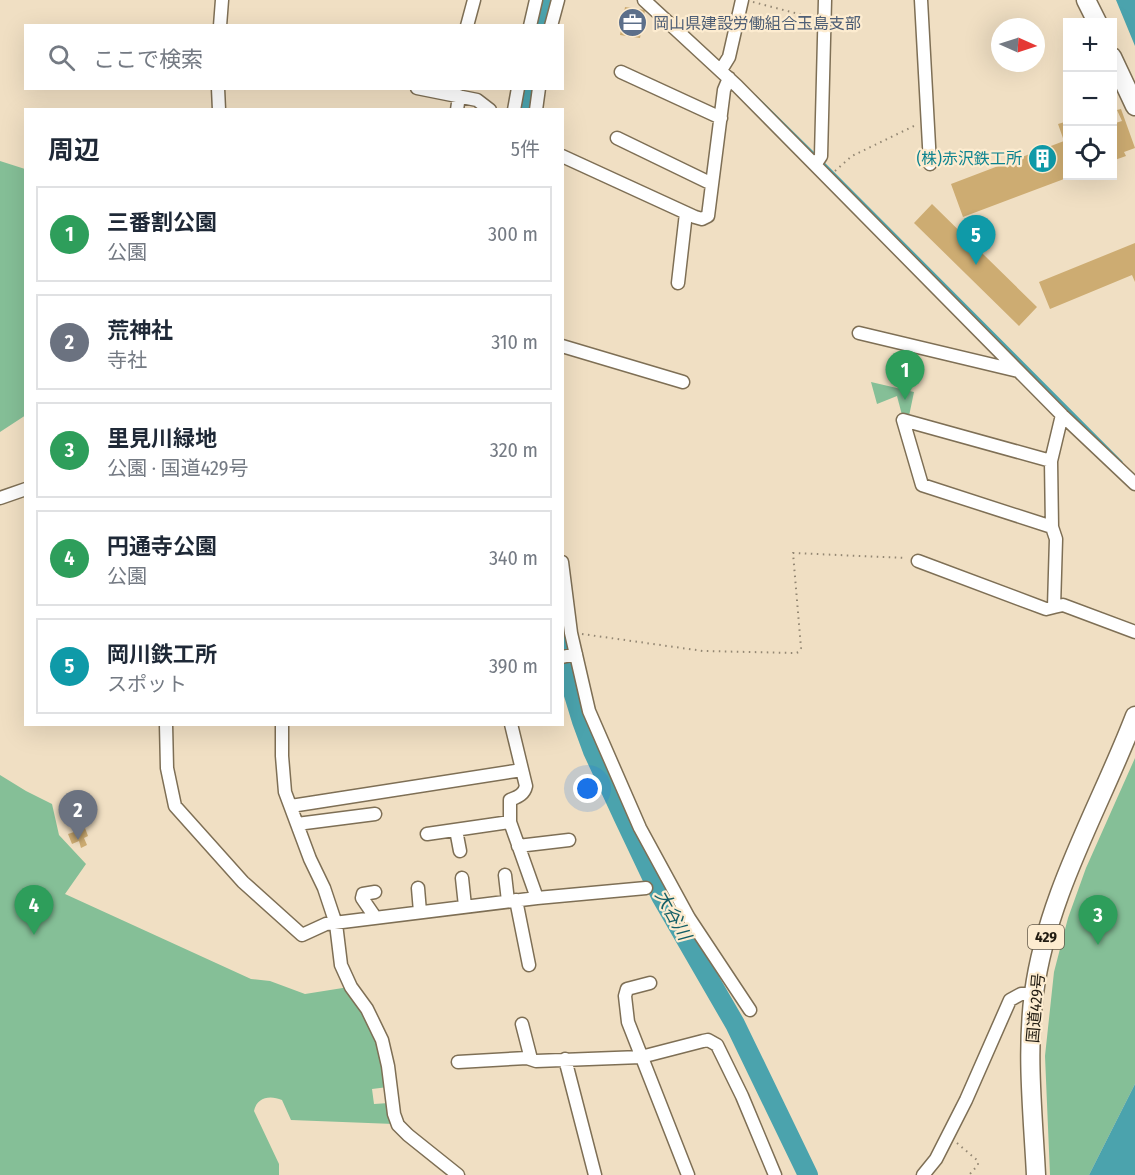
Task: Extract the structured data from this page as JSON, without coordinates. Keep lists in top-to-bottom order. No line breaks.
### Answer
{"streets":{"highway":["429","国道429号"]},"water":["大谷川"],"places":{"office":["岡山県建設労働組合玉島支部"],"building":["(株)赤沢鉄工所"]},"north":"right","page":{"map_buttons":["+","−"],"search":"ここで検索","heading":["周辺","5件"],"list":[{"mark":"1","name":"三番割公園","note":"公園","value":"300 m"},{"mark":"2","name":"荒神社","note":"寺社","value":"310 m"},{"mark":"3","name":"里見川緑地","note":"公園 · 国道429号","value":"320 m"},{"mark":"4","name":"円通寺公園","note":"公園","value":"340 m"},{"mark":"5","name":"岡川鉄工所","note":"スポット","value":"390 m"}],"pins":["5","1","2","4","3"]}}
